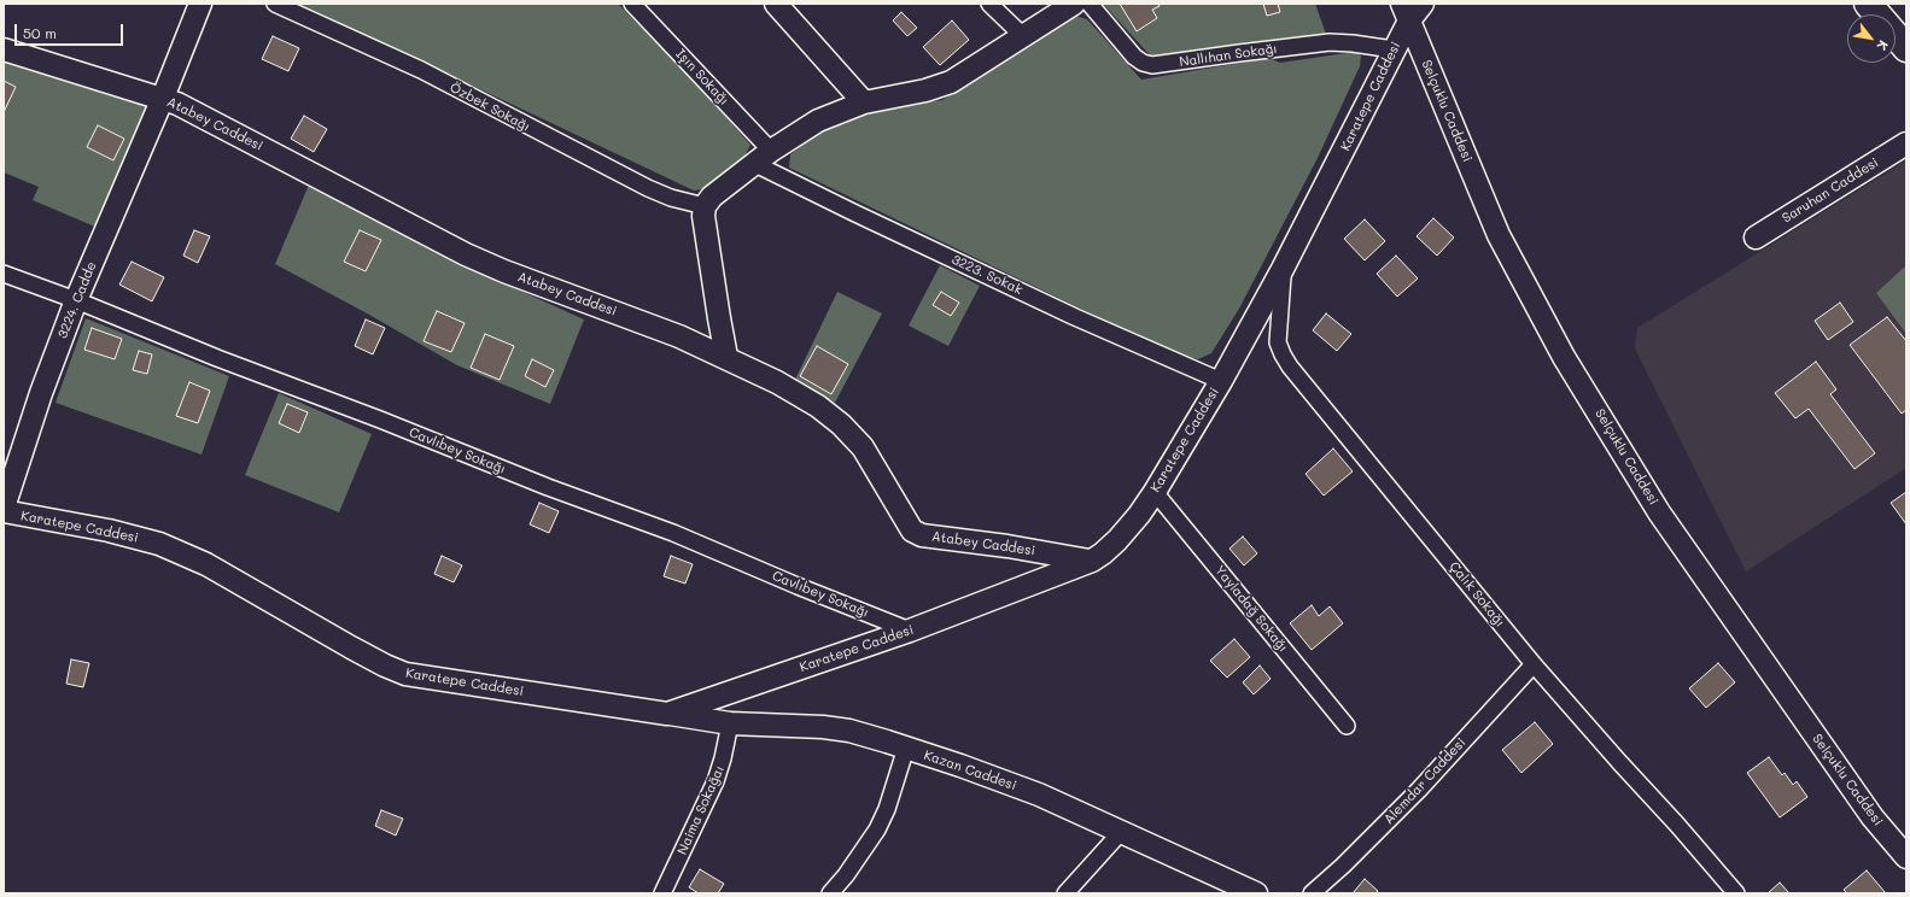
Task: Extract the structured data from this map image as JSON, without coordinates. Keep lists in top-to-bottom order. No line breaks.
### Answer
{"streets":{"street":["Nallıhan Sokağı","Işın Sokağı","Karatepe Caddesi","Özbek Sokağı","Selçuklu Caddesi","Atabey Caddesi","Saruhan Caddesi","3223. Sokak","3224. Cadde","Cavlıbey Sokağı","Çalık Sokağı","Yayladağ Sokağı","Kazan Caddesi","Alemdar Caddesi","Naima Sokağaı"]},"crossings":[["Nallıhan Sokağı","Karatepe Caddesi"],["Işın Sokağı","3223. Sokak"],["Karatepe Caddesi","Selçuklu Caddesi"],["Karatepe Caddesi","Atabey Caddesi"],["Karatepe Caddesi","3223. Sokak"],["Karatepe Caddesi","Cavlıbey Sokağı"],["Karatepe Caddesi","Çalık Sokağı"],["Karatepe Caddesi","Yayladağ Sokağı"],["Karatepe Caddesi","Kazan Caddesi"],["Atabey Caddesi","3224. Cadde"],["3224. Cadde","Cavlıbey Sokağı"],["Çalık Sokağı","Alemdar Caddesi"],["Kazan Caddesi","Naima Sokağaı"]],"scale_bar":"50 m","north":"bottom right"}
